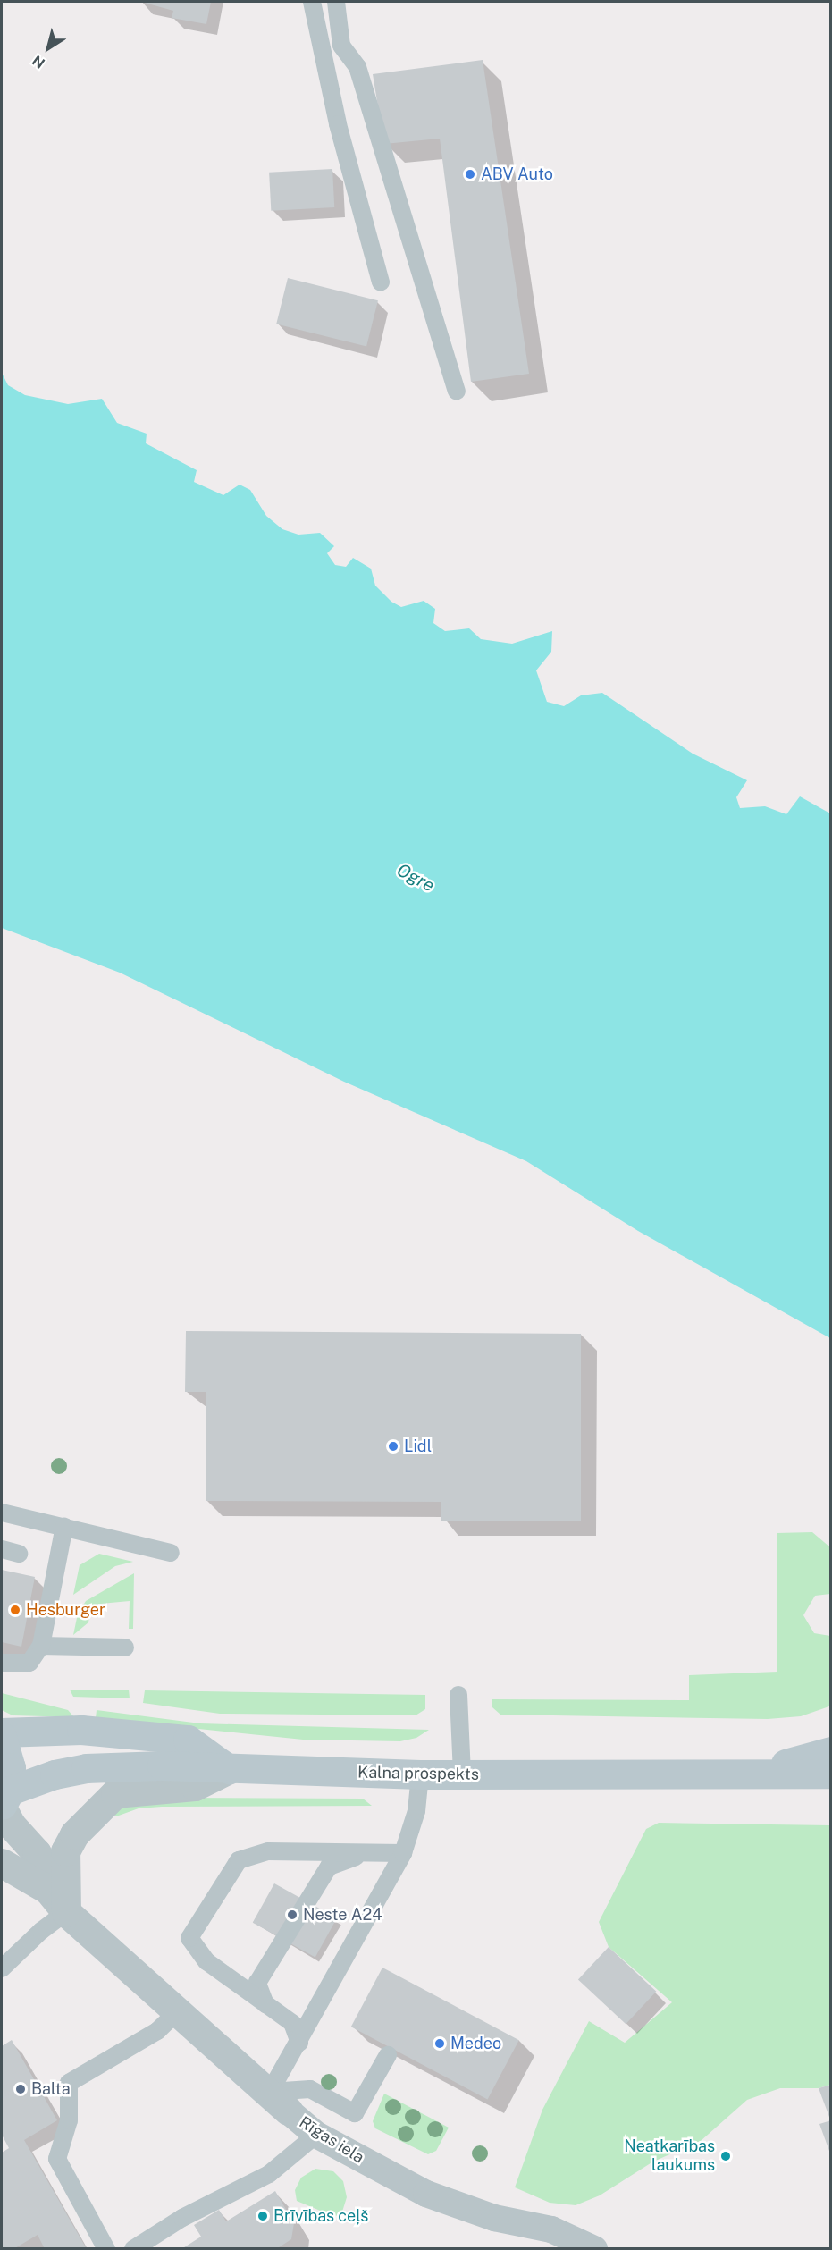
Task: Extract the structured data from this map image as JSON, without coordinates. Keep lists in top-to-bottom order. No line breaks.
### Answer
{"streets":{"main road":["Kalna prospekts"],"street":["Rīgas iela"]},"water":["Ogre"],"places":["ABV Auto","Lidl","Hesburger","Neste A24","Medeo","Balta","Neatkarības laukums","Brīvības ceļš"],"north":"bottom left"}
